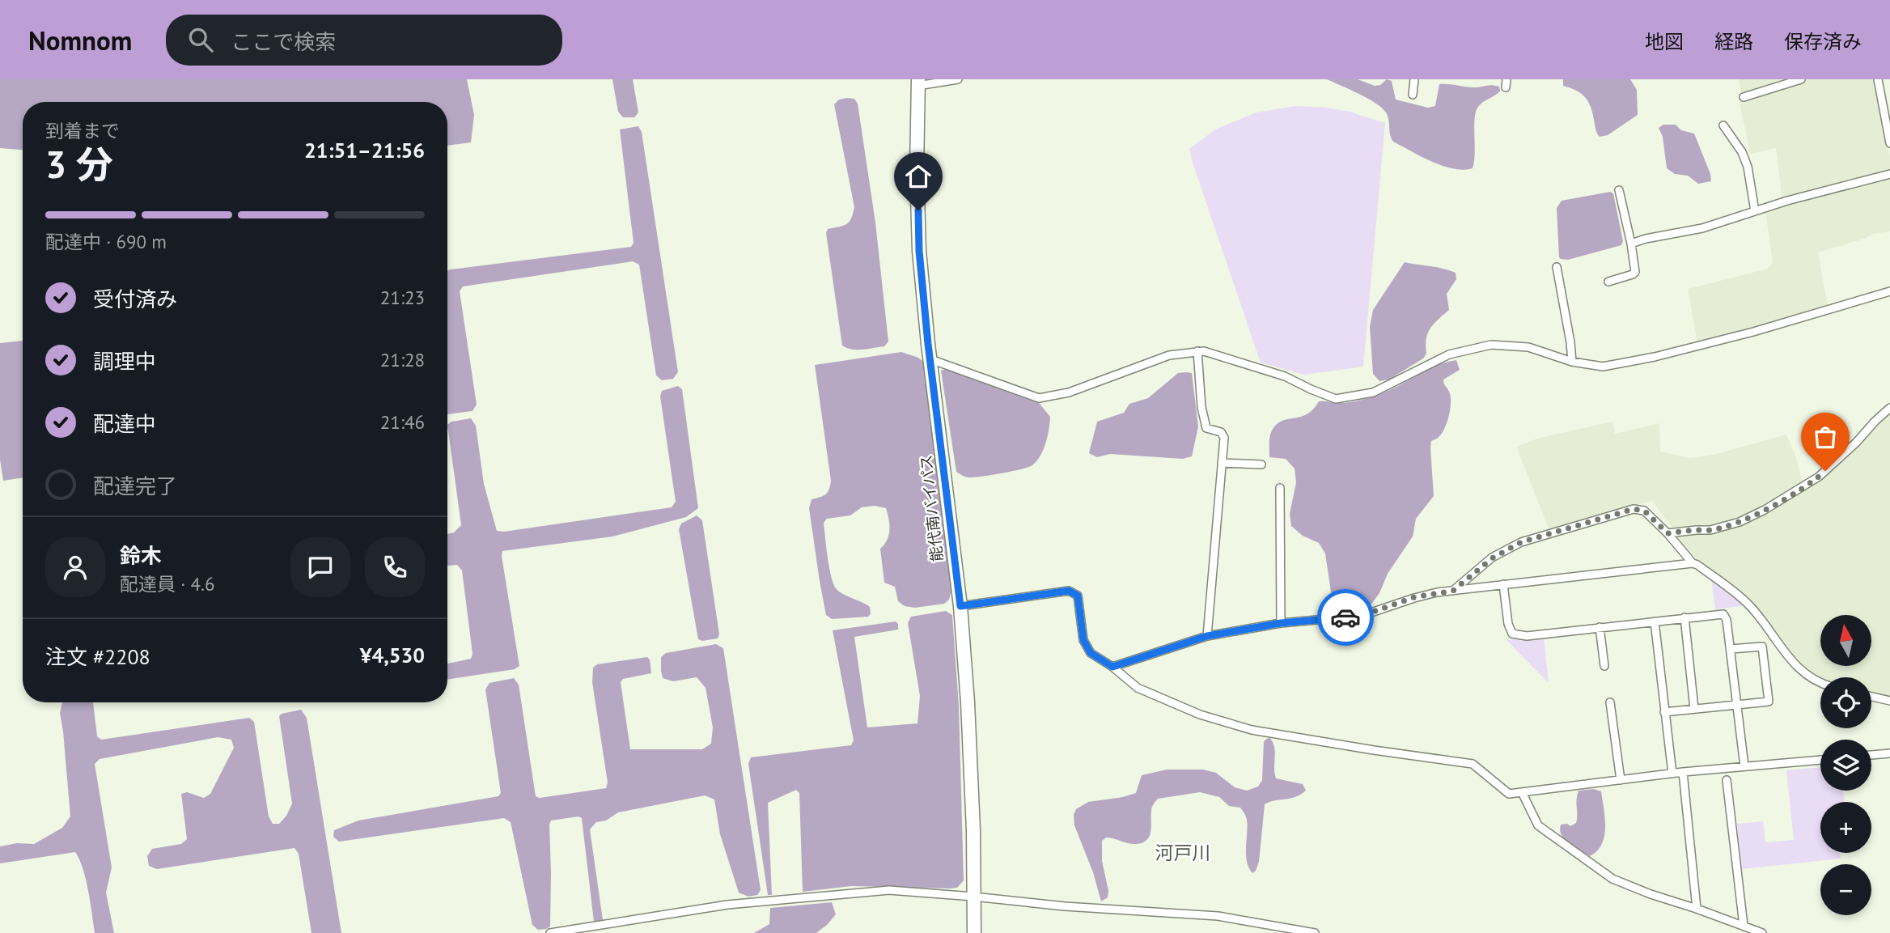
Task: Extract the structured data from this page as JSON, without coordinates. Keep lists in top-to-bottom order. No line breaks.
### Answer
{"streets":{"highway":["能代南バイパス"]},"districts":["河戸川"],"north":"top","page":{"header":"Nomnom","search":"ここで検索","nav":["地図","経路","保存済み"],"heading":["3 分","到着まで","21:51–21:56"],"panel":["鈴木","配達員 · 4.6","注文 #2208","¥4,530"],"bar":"配達中 · 690 m","list":[["受付済み","21:23"],["調理中","21:28"],["配達中","21:46"],"配達完了"],"map_buttons":["+","−"]}}
